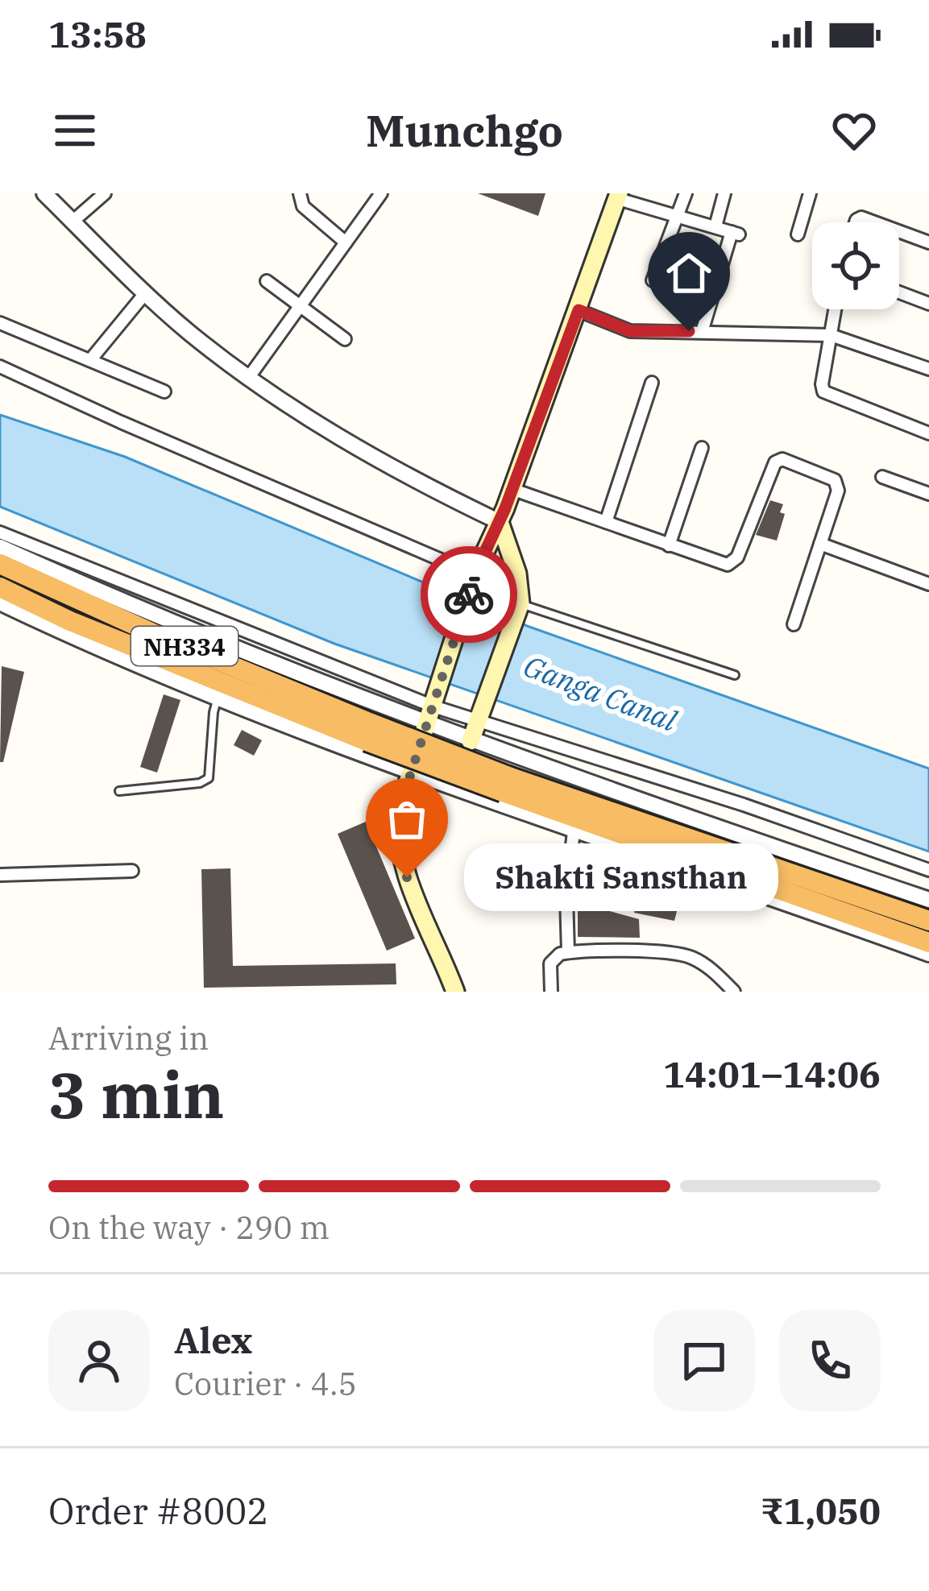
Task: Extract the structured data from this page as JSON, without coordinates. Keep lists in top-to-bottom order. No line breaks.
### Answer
{"streets":{"highway":["NH334"]},"water":["Ganga Canal"],"places":["Shakti Sansthan"],"page":{"status":"13:58","header":"Munchgo","bubble":"Shakti Sansthan","heading":["3 min","Arriving in","14:01–14:06"],"panel":["Alex","Courier · 4.5","Order #8002","₹1,050"],"bar":"On the way · 290 m"}}
